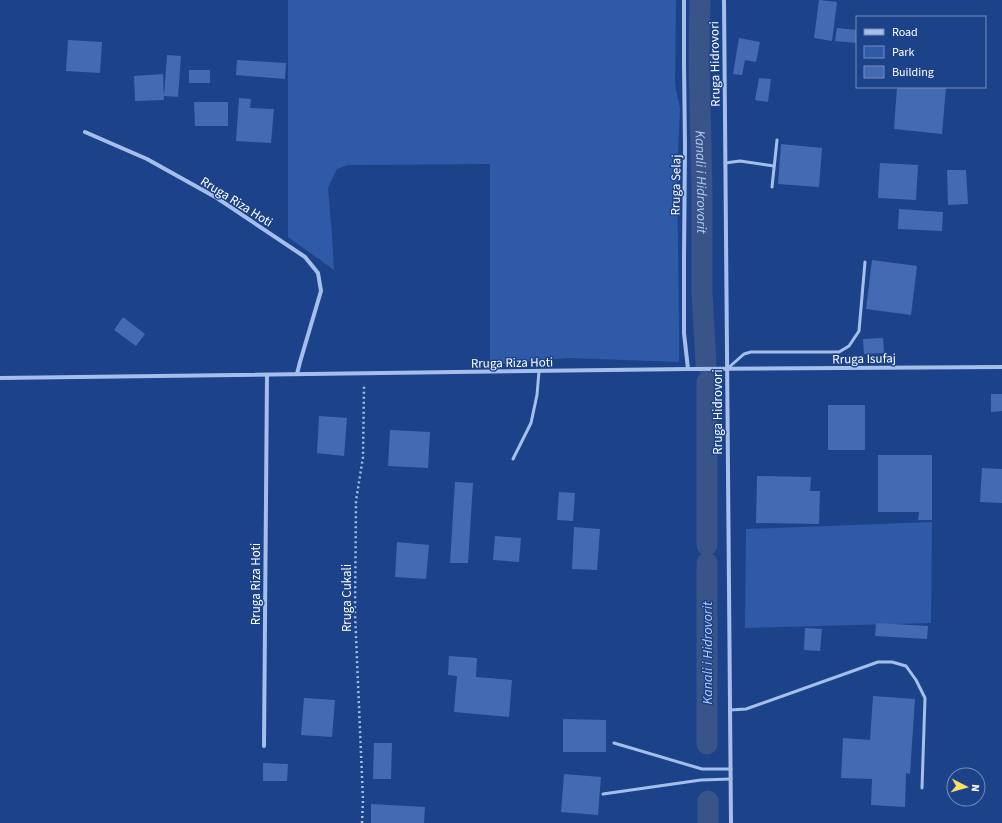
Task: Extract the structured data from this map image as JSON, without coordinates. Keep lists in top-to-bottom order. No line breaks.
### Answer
{"streets":{"street":["Rruga Hidrovori","Rruga Selaj","Rruga Riza Hoti","Rruga Isufaj"],"path":["Rruga Cukali"]},"crossings":[["Rruga Hidrovori","Rruga Riza Hoti"],["Rruga Hidrovori","Rruga Isufaj"],["Rruga Selaj","Rruga Riza Hoti"],["Rruga Riza Hoti","Rruga Isufaj"],["Rruga Riza Hoti","Rruga Cukali"]],"water":["Kanali i Hidrovorit"],"legend":["Road","Park","Building"],"north":"right"}
